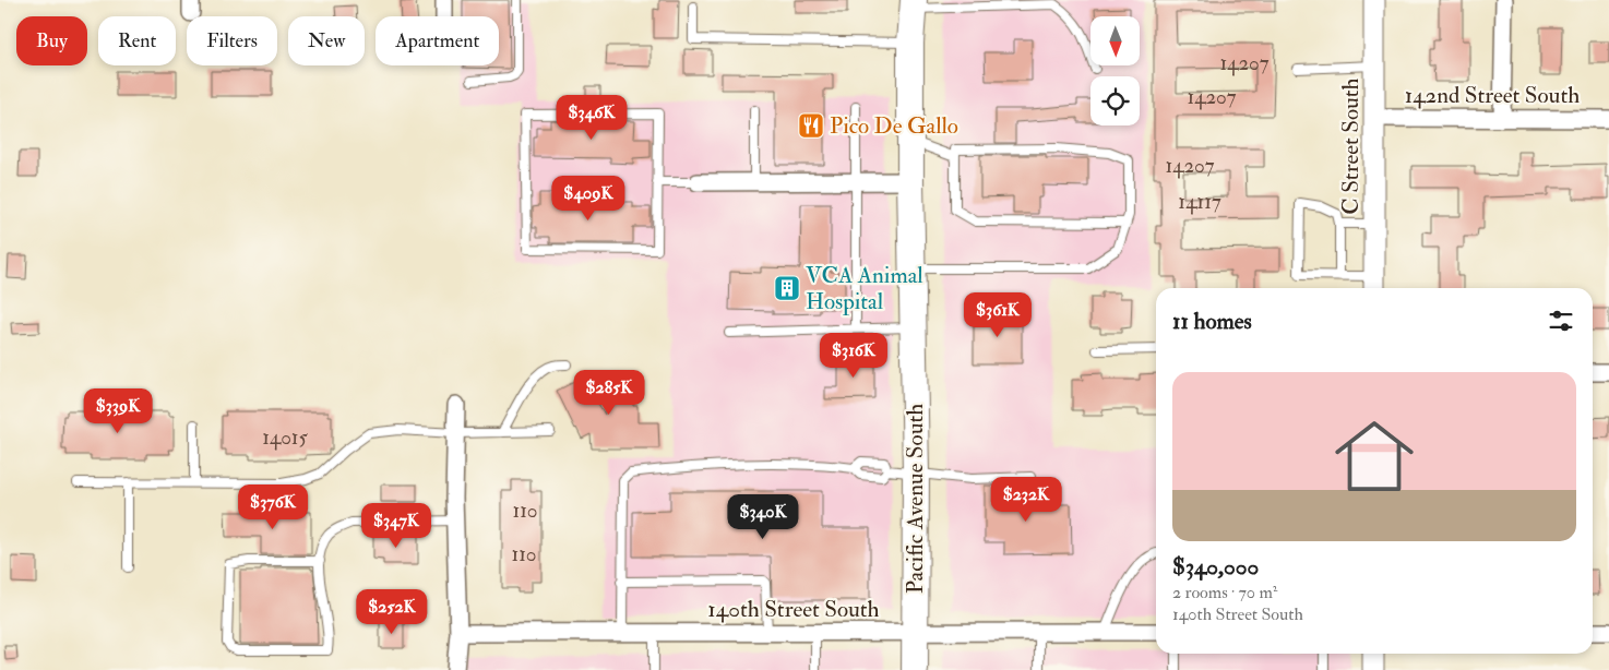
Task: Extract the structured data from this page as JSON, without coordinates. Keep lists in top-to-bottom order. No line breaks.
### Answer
{"streets":{"main road":["Pacific Avenue South"],"street":["142nd Street South","C Street South","140th Street South"]},"crossings":[["142nd Street South","C Street South"],["Pacific Avenue South","140th Street South"]],"places":{"restaurant":["Pico De Gallo"],"building":["VCA Animal Hospital"]},"house_numbers":["14207","14207","14207","14117","14015","110","110"],"north":"bottom","page":{"chip":["Buy","Rent","Filters","New","Apartment"],"price":["$346K","$409K","$361K","$316K","$285K","$339K","$232K","$376K","$340K","$347K","$252K"],"heading":"11 homes","list":[{"name":"$340,000","note":"2 rooms · 70 m² · 140th Street South"}]}}
